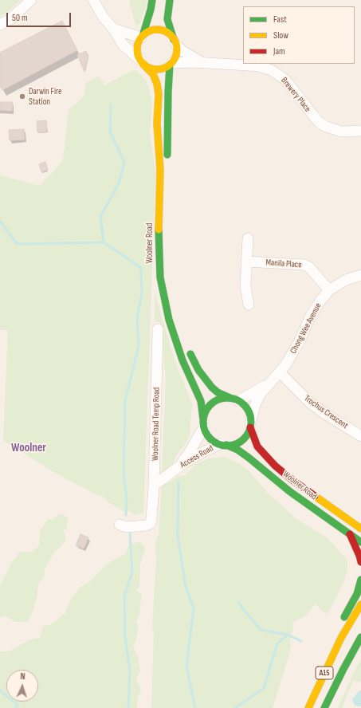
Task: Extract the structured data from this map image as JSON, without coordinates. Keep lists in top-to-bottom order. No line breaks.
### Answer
{"streets":{"main road":["Woolner Road","A15"],"street":["Brewery Place","Manila Place","Chong Wee Avenue","Trochus Crescent","Woolner Road Temp Road","Access Road"]},"crossings":[["Brewery Place","Woolner Road"],["Woolner Road","Chong Wee Avenue"],["Woolner Road","Access Road"],["Manila Place","Chong Wee Avenue"],["Chong Wee Avenue","Trochus Crescent"],["Chong Wee Avenue","Access Road"],["Woolner Road Temp Road","Access Road"]],"districts":["Woolner"],"places":["Darwin Fire Station"],"legend":["Fast","Slow","Jam"],"scale_bar":"50 m","north":"top"}
